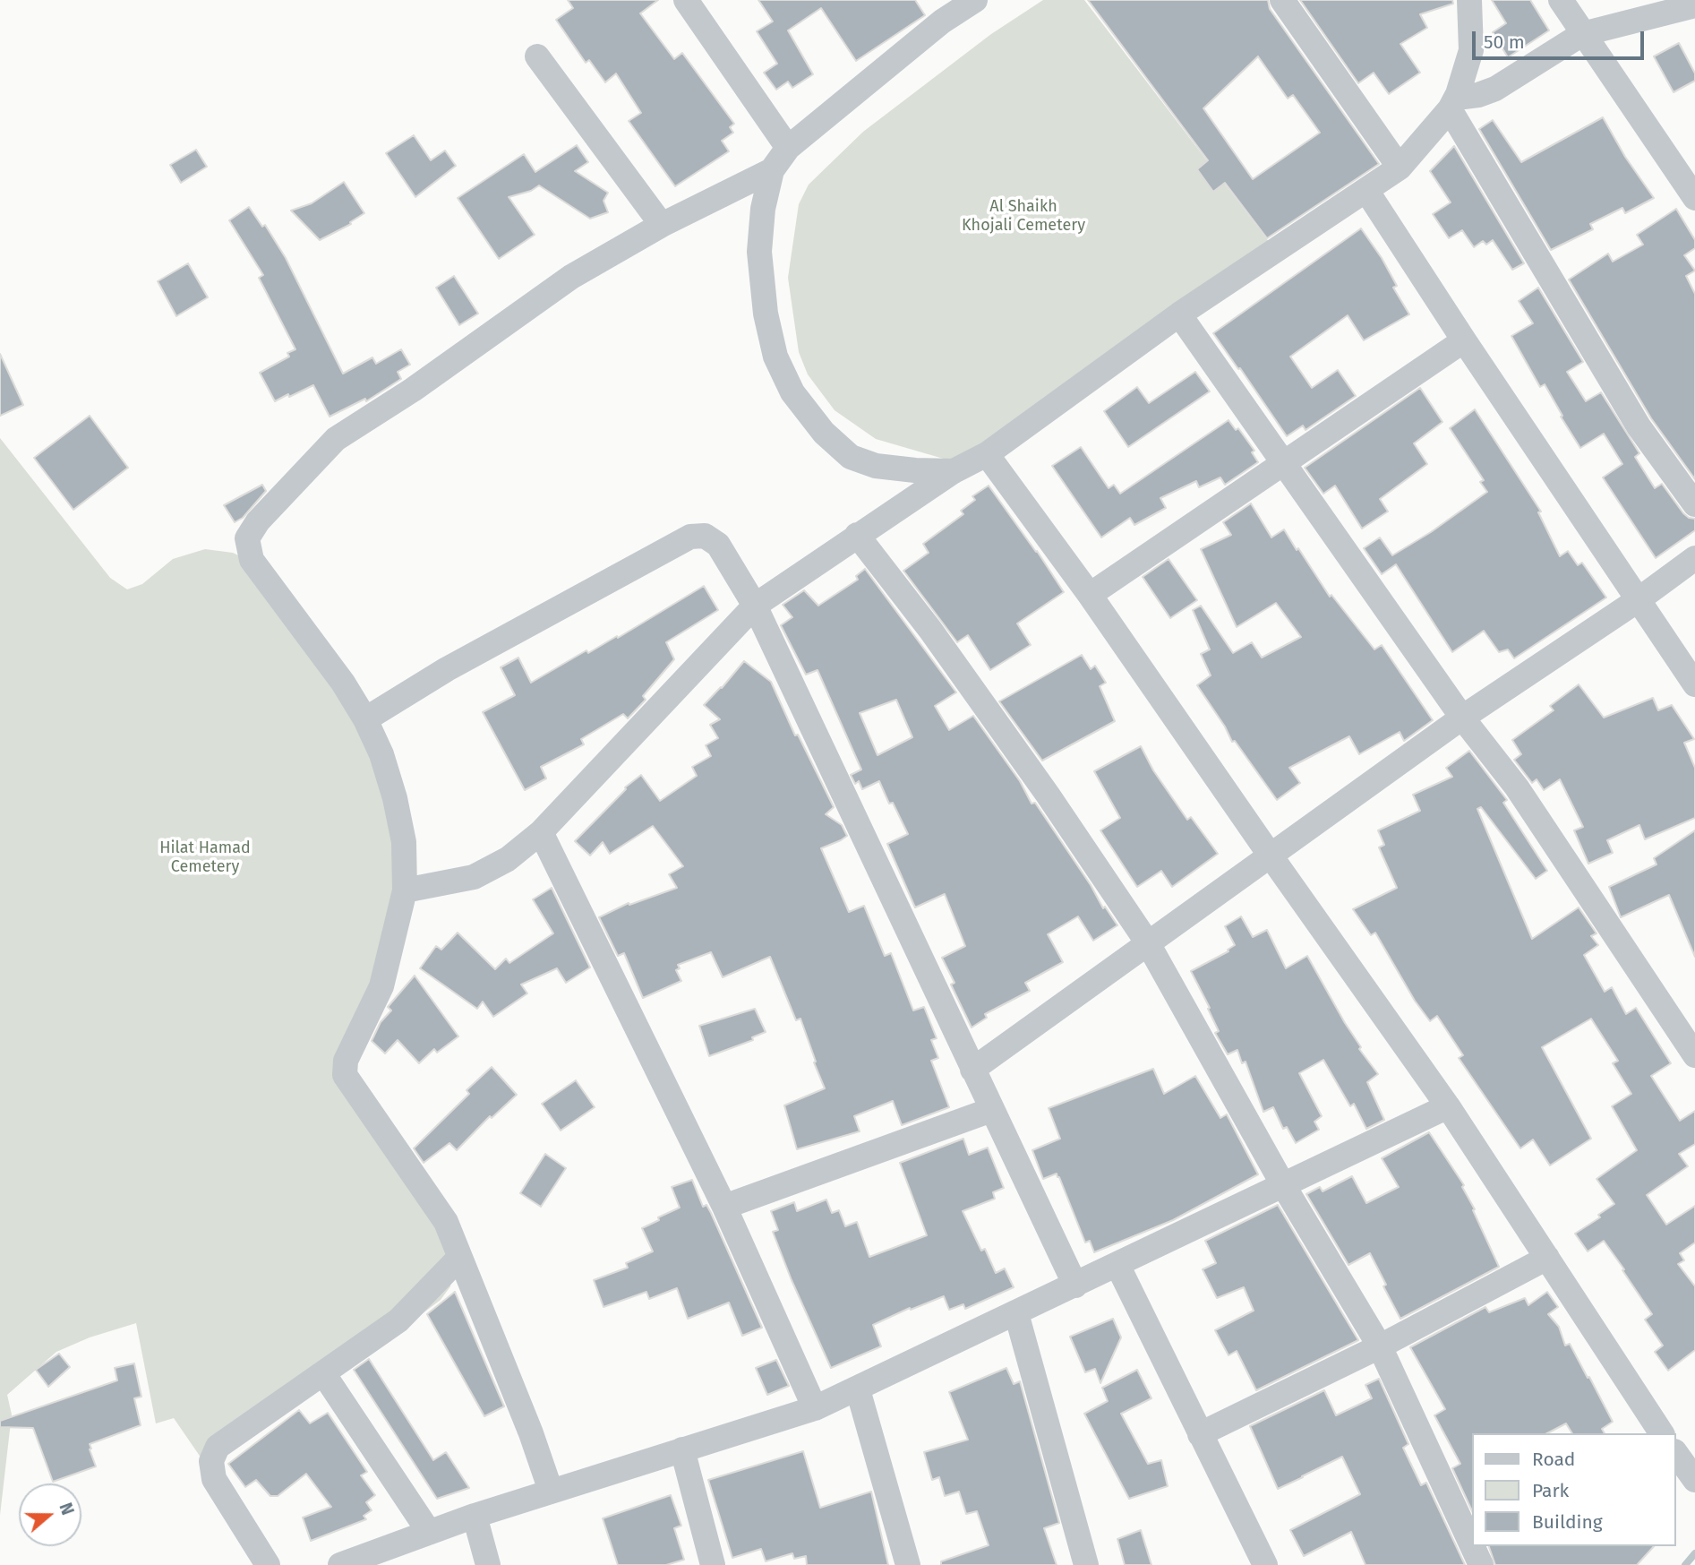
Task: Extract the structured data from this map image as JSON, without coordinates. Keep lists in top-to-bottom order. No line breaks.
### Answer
{"parks":["Al Shaikh Khojali Cemetery","Hilat Hamad Cemetery"],"legend":["Road","Park","Building"],"scale_bar":"50 m","north":"right"}
